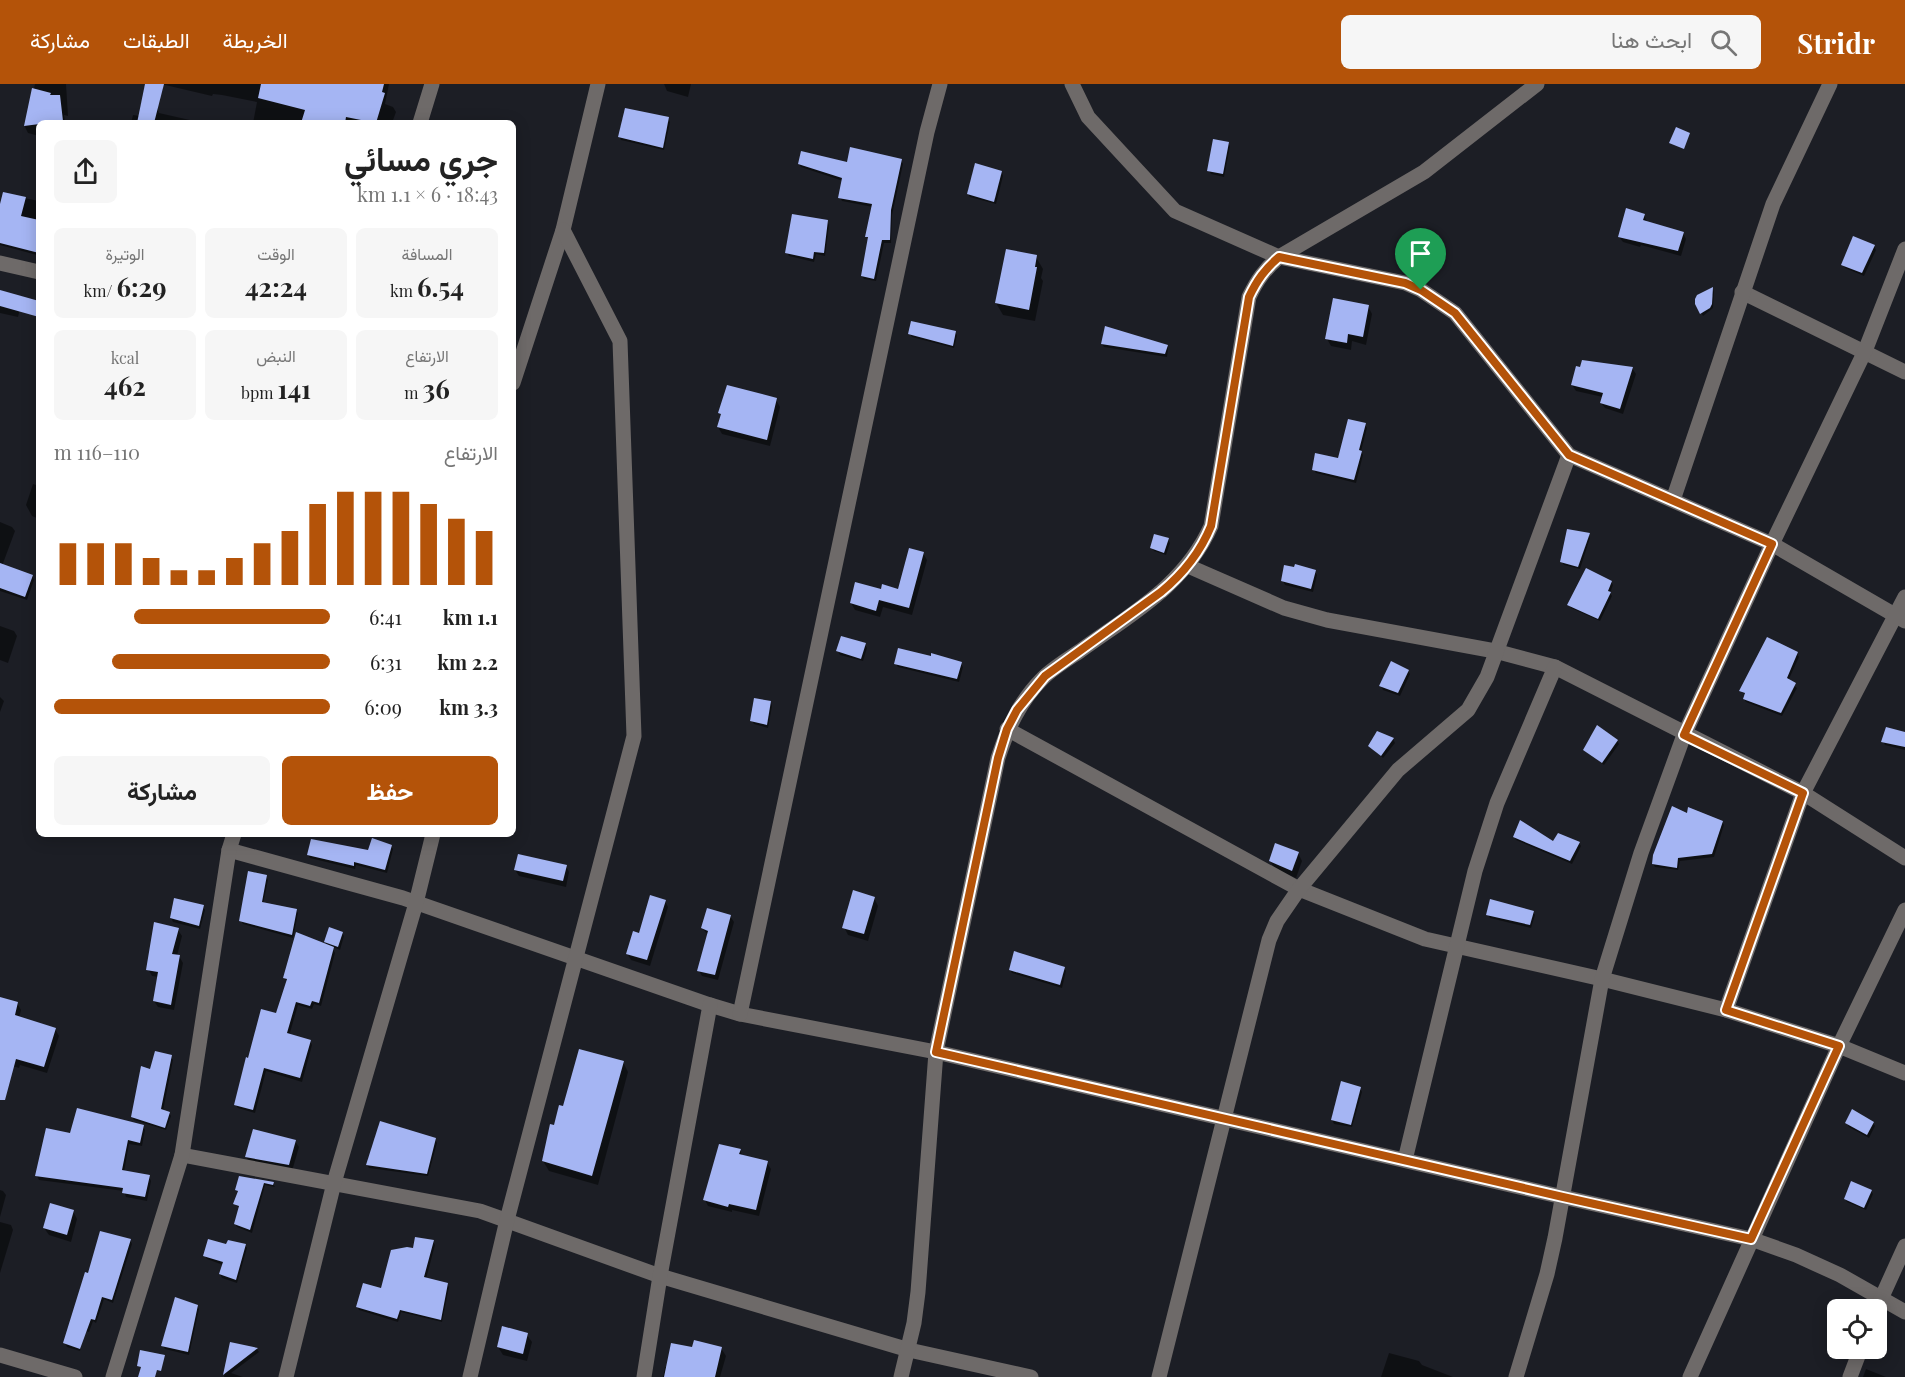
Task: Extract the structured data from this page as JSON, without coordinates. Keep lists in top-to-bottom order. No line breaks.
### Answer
{"page":{"header":"Stridr","search":"ابحث هنا","nav":["الخريطة","الطبقات","مشاركة"],"heading":["جري مسائي","18:43 · 6 × 1.1 km"],"stats":[["المسافة","6.54 km"],["الوقت","42:24"],["الوتيرة","6:29 /km"],["الارتفاع","36 m"],["النبض","141 bpm"],["kcal","462"]],"chart":["الارتفاع","110–116 m"],"list":[{"name":"1.1 km","note":"6:41"},{"name":"2.2 km","note":"6:31"},{"name":"3.3 km","note":"6:09"}],"buttons":["حفظ","مشاركة"]}}
